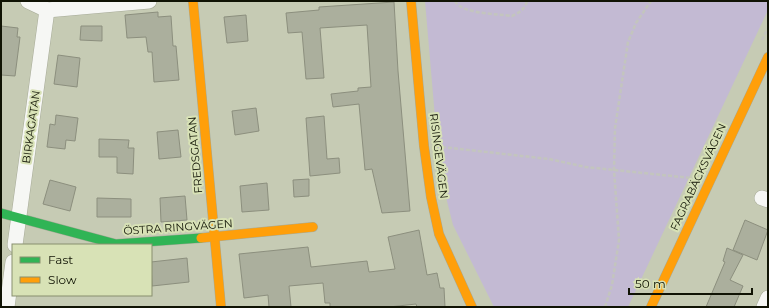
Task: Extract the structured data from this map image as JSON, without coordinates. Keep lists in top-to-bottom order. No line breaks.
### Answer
{"streets":{"street":["BIRKAGATAN","FREDSGATAN","RISINGEVÄGEN","FAGRABÄCKSVÄGEN","ÖSTRA RINGVÄGEN"]},"crossings":[["BIRKAGATAN","ÖSTRA RINGVÄGEN"],["FREDSGATAN","ÖSTRA RINGVÄGEN"]],"legend":["Fast","Slow"],"scale_bar":"50 m"}
